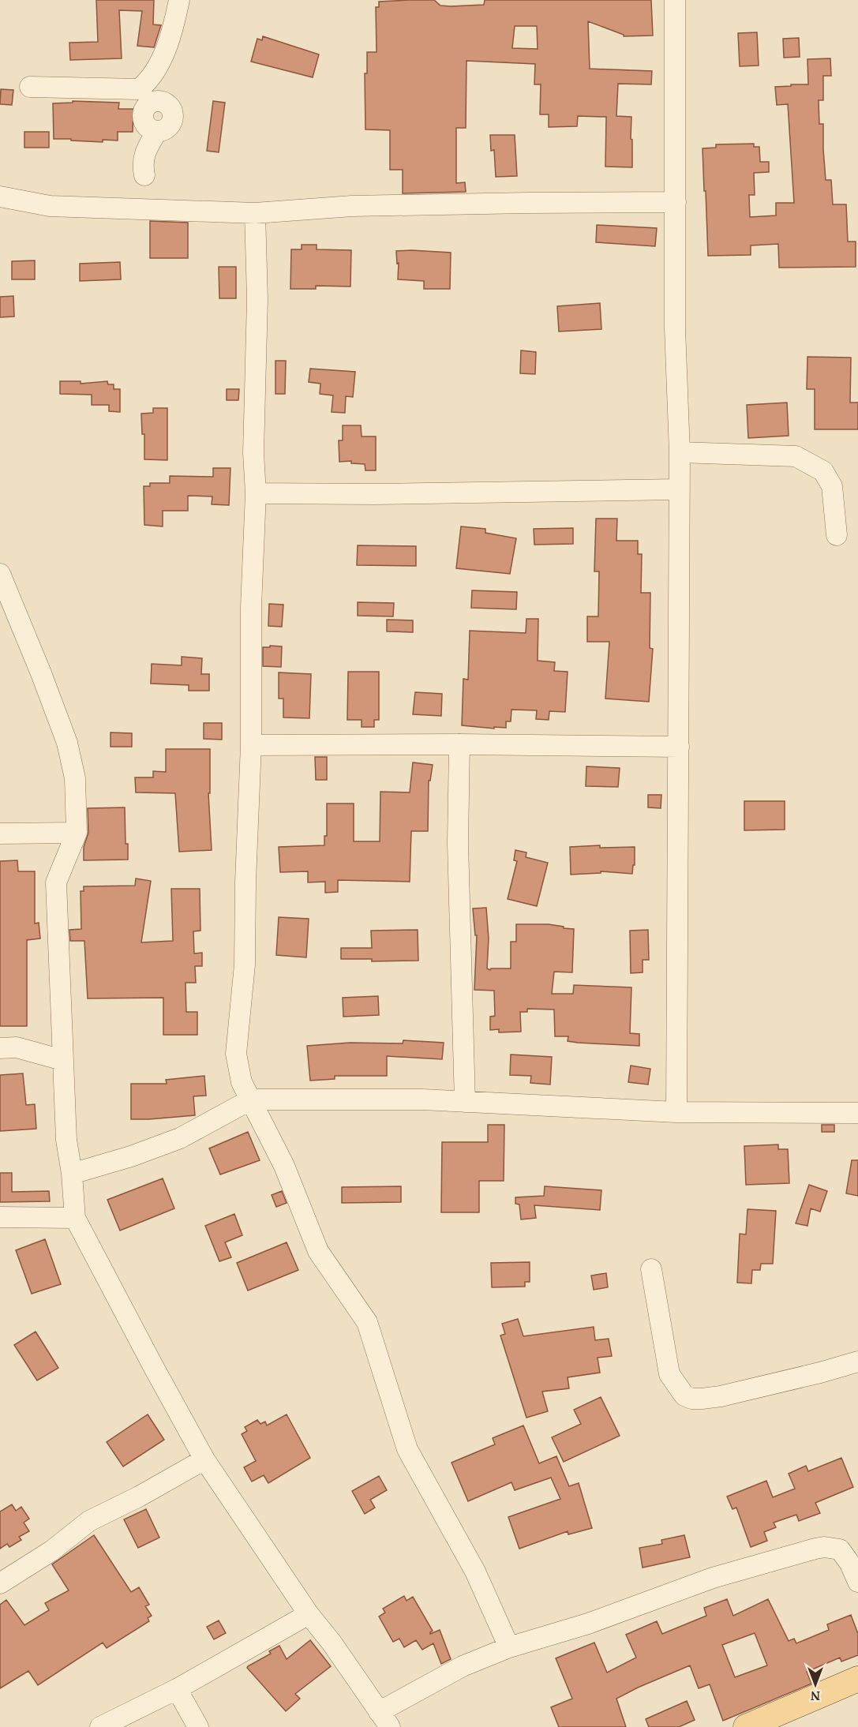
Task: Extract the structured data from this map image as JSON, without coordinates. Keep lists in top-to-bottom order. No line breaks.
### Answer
{"north":"bottom"}
